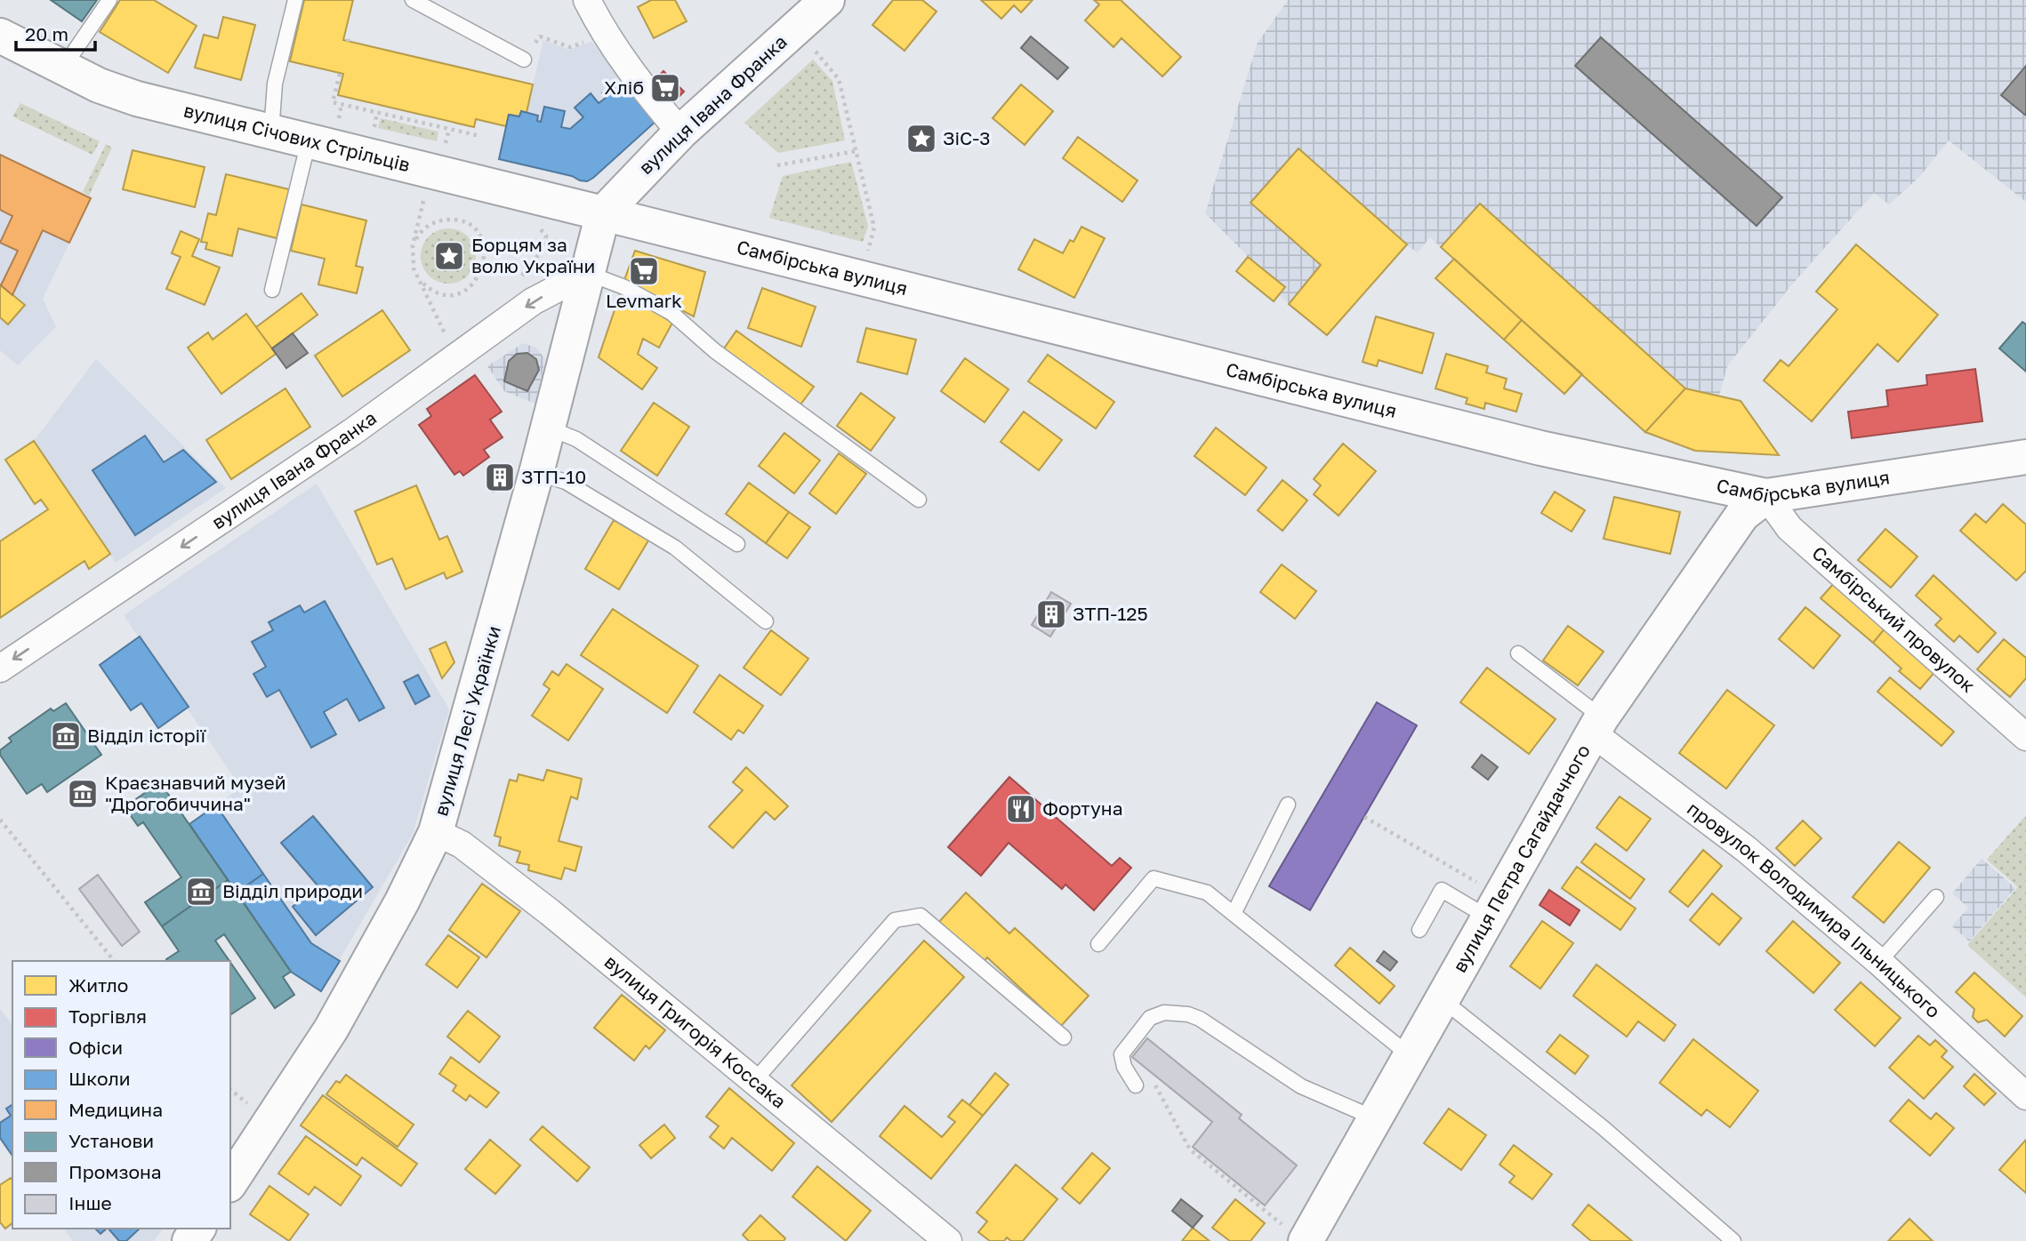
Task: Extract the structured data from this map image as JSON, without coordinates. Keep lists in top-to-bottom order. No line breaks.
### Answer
{"streets":{"main road":["вулиця Івана Франка","вулиця Січових Стрільців","Самбірська вулиця","вулиця Лесі Українки","вулиця Петра Сагайдачного"],"street":["Самбірський провулок","провулок Володимира Ільницького","вулиця Григорія Коссака"]},"crossings":[["вулиця Івана Франка","вулиця Січових Стрільців"],["вулиця Івана Франка","Самбірська вулиця"],["вулиця Івана Франка","вулиця Лесі Українки"],["вулиця Січових Стрільців","Самбірська вулиця"],["вулиця Січових Стрільців","вулиця Лесі Українки"],["Самбірська вулиця","Самбірський провулок"],["Самбірська вулиця","вулиця Лесі Українки"],["Самбірська вулиця","вулиця Петра Сагайдачного"],["Самбірський провулок","вулиця Петра Сагайдачного"],["вулиця Лесі Українки","вулиця Григорія Коссака"],["вулиця Петра Сагайдачного","провулок Володимира Ільницького"]],"one_way":["вулиця Івана Франка"],"places":{"supermarket":["Хліб","Levmark"],"place":["ЗіС-3","Борцям за волю України"],"building":["ЗТП-10","ЗТП-125"],"museum":["Відділ історії","Краєзнавчий музей \"Дрогобиччина\"","Відділ природи"],"restaurant":["Фортуна"]},"legend":["Житло","Торгівля","Офіси","Школи","Медицина","Установи","Промзона","Інше"],"scale_bar":"20 m"}
